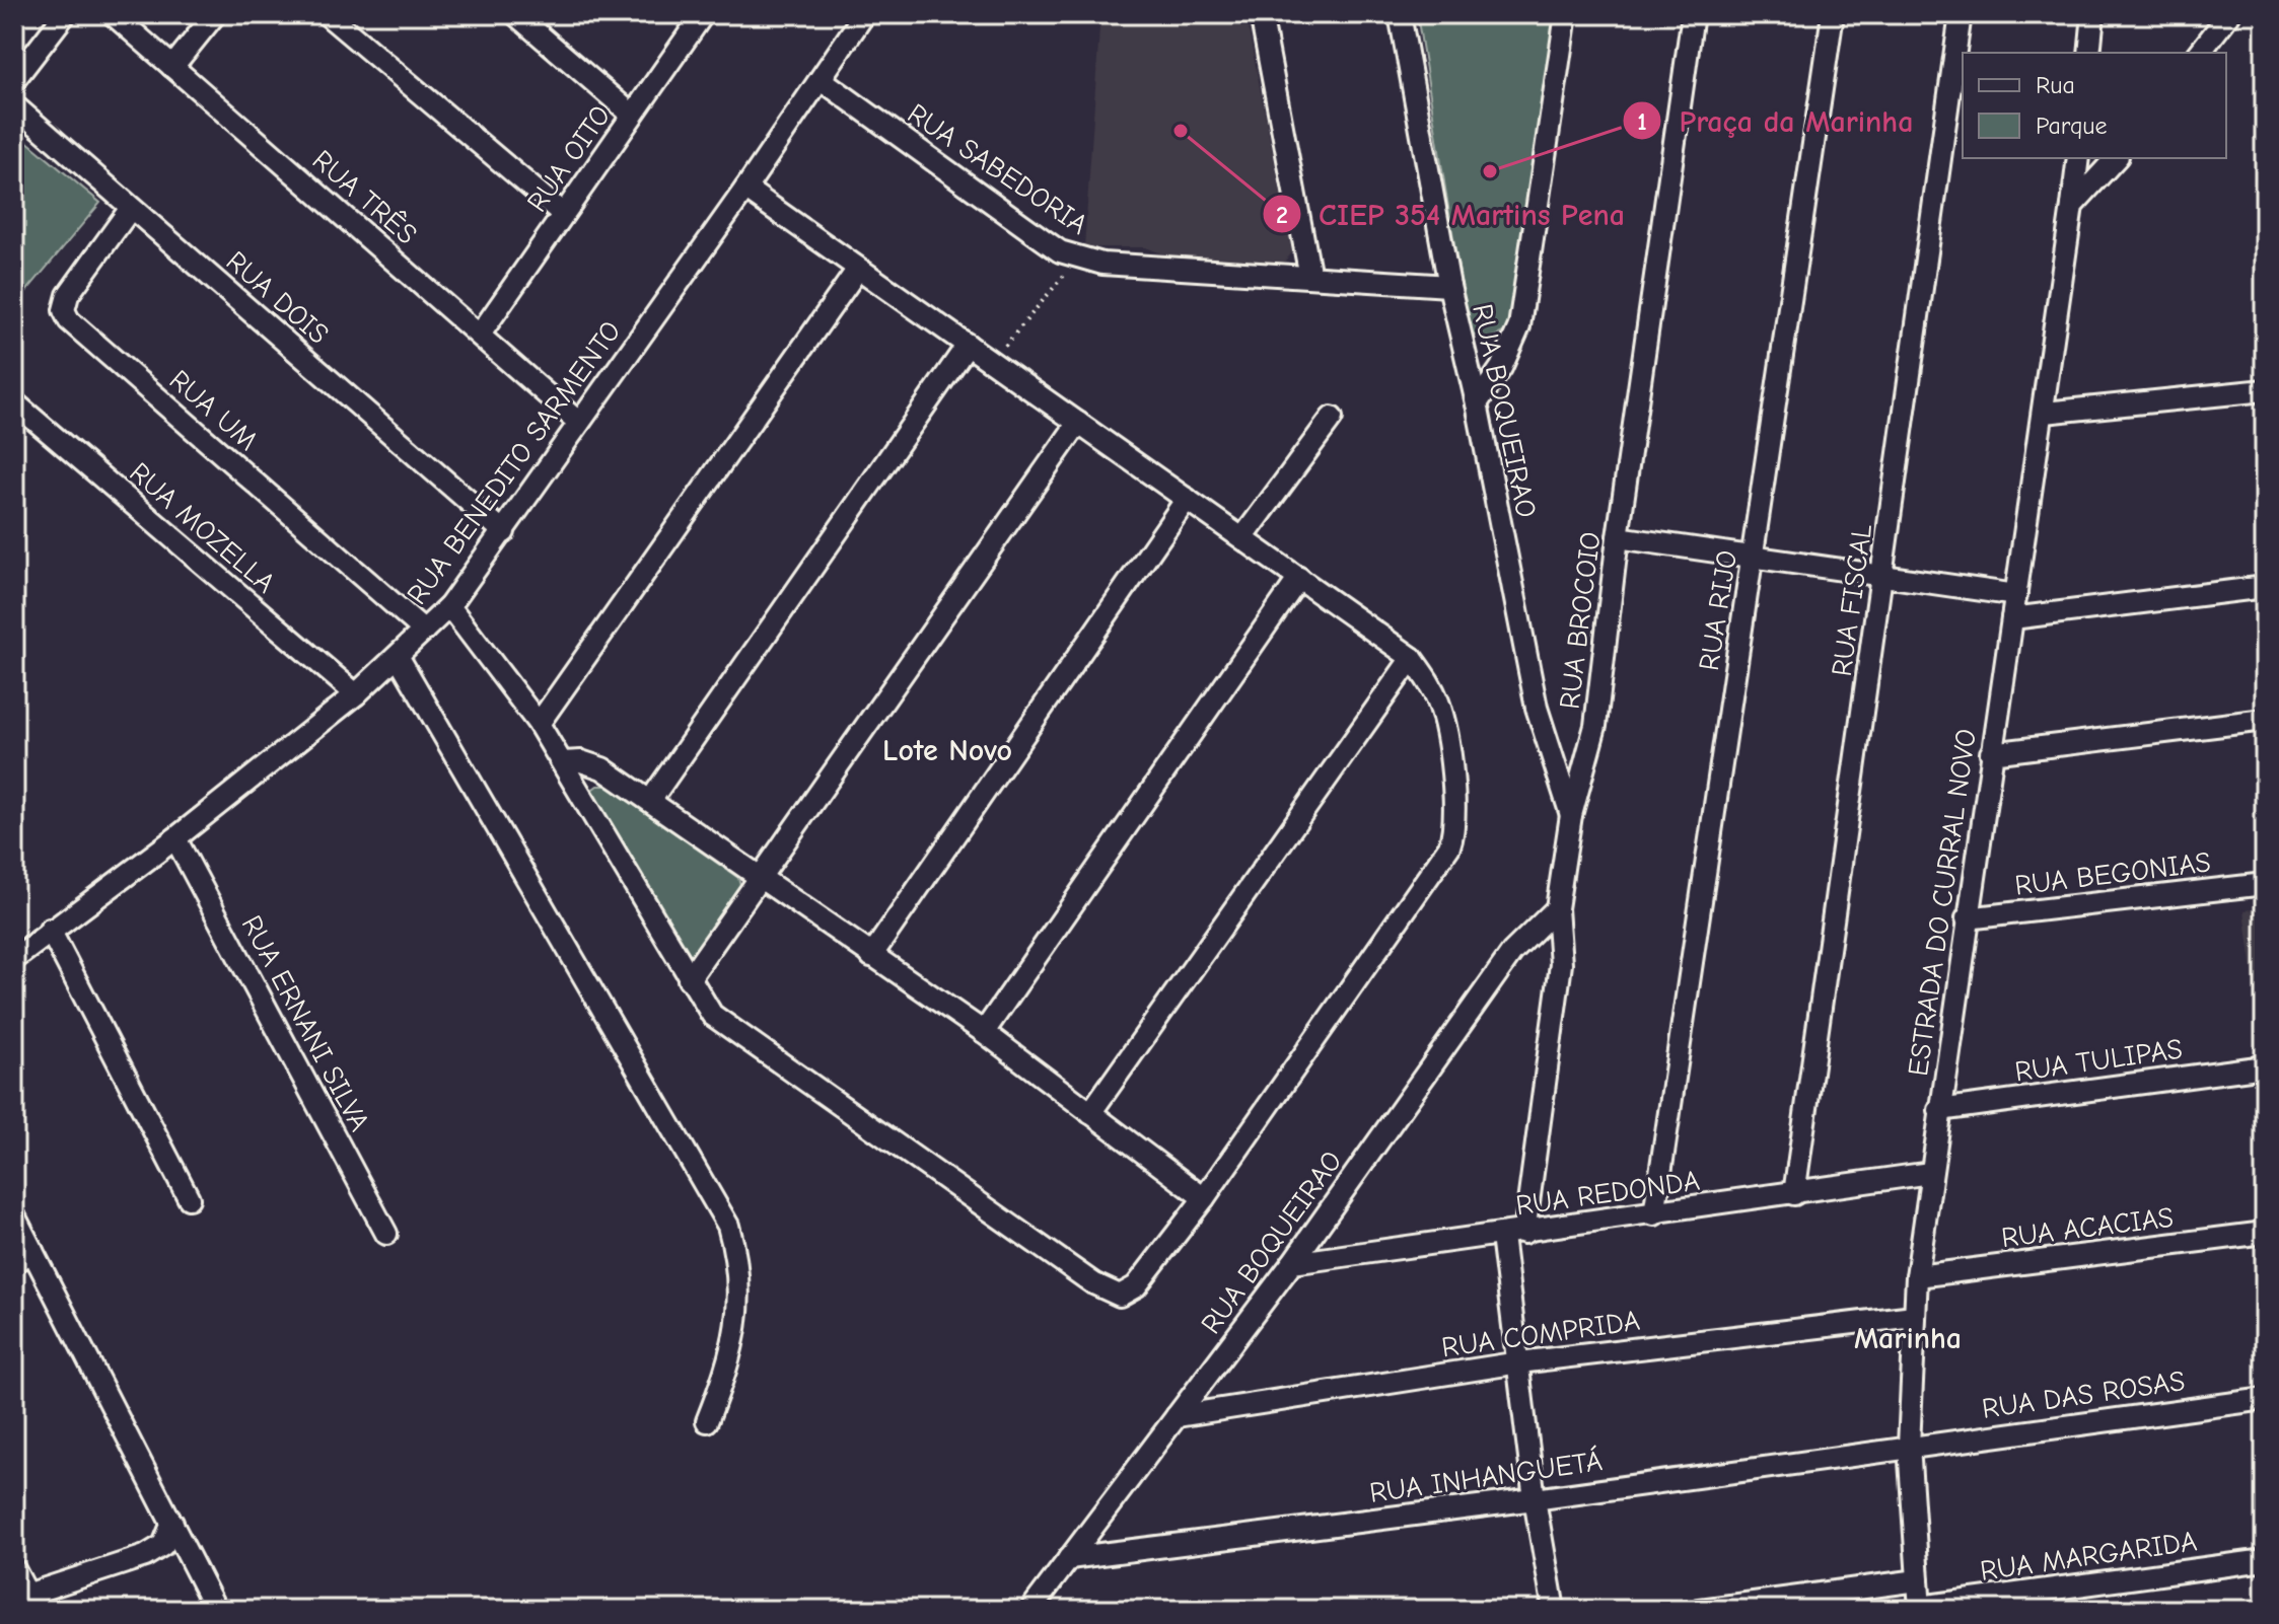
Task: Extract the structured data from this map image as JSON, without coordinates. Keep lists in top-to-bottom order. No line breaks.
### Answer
{"streets":{"street":["RUA OITO","RUA SABEDORIA","RUA TRÊS","RUA DOIS","RUA UM","RUA BOQUEIRAO","RUA BENEDITO SARMENTO","RUA MOZELLA","RUA FISCAL","RUA RIJO","RUA BROCOIO","RUA BEGONIAS","ESTRADA DO CURRAL NOVO","RUA ERNANI SILVA","RUA TULIPAS","RUA REDONDA","RUA ACACIAS","RUA COMPRIDA","RUA DAS ROSAS","RUA INHANGUETÁ","RUA MARGARIDA"]},"crossings":[["RUA OITO","RUA TRÊS"],["RUA SABEDORIA","RUA BOQUEIRAO"],["RUA SABEDORIA","RUA BENEDITO SARMENTO"],["RUA TRÊS","RUA BENEDITO SARMENTO"],["RUA DOIS","RUA UM"],["RUA DOIS","RUA BENEDITO SARMENTO"],["RUA UM","RUA BENEDITO SARMENTO"],["RUA BOQUEIRAO","RUA BROCOIO"],["RUA BOQUEIRAO","RUA REDONDA"],["RUA BOQUEIRAO","RUA COMPRIDA"],["RUA BOQUEIRAO","RUA INHANGUETÁ"],["RUA BENEDITO SARMENTO","RUA MOZELLA"],["RUA BENEDITO SARMENTO","RUA ERNANI SILVA"],["RUA FISCAL","RUA REDONDA"],["RUA RIJO","RUA REDONDA"],["RUA BROCOIO","RUA REDONDA"],["RUA BEGONIAS","ESTRADA DO CURRAL NOVO"],["ESTRADA DO CURRAL NOVO","RUA TULIPAS"],["ESTRADA DO CURRAL NOVO","RUA REDONDA"],["ESTRADA DO CURRAL NOVO","RUA ACACIAS"],["ESTRADA DO CURRAL NOVO","RUA COMPRIDA"],["ESTRADA DO CURRAL NOVO","RUA DAS ROSAS"],["ESTRADA DO CURRAL NOVO","RUA INHANGUETÁ"],["ESTRADA DO CURRAL NOVO","RUA MARGARIDA"],["RUA DAS ROSAS","RUA INHANGUETÁ"]],"districts":["Lote Novo","Marinha"],"places":["CIEP 354 Martins Pena","Praça da Marinha"],"legend":["Rua","Parque"]}
